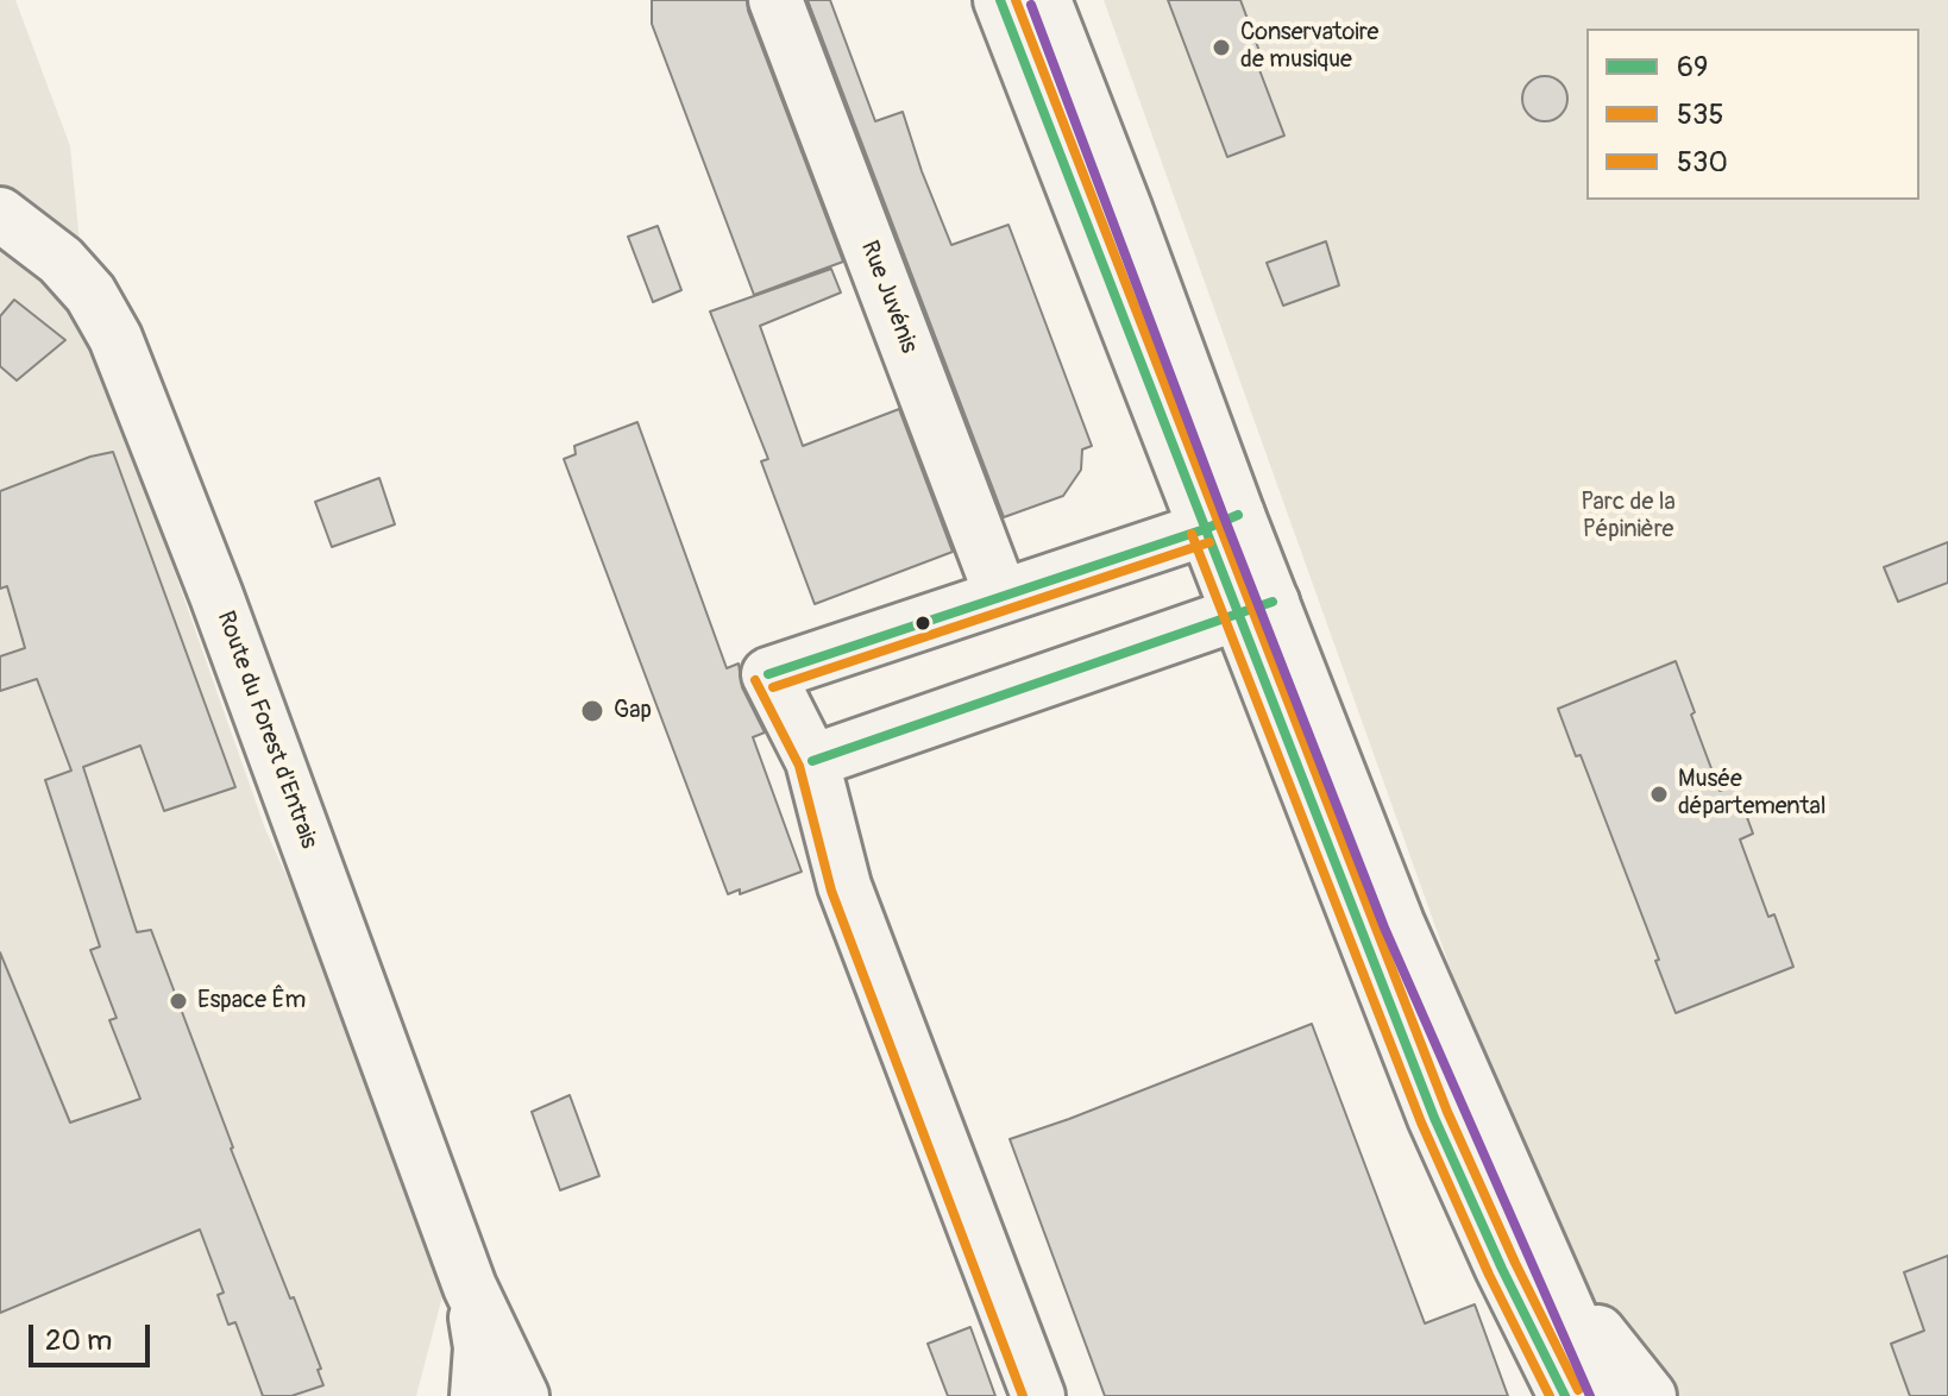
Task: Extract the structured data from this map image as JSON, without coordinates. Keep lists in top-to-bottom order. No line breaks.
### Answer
{"streets":{"street":["Rue Juvénis","Route du Forest d'Entrais"]},"parks":["Parc de la Pépinière"],"places":["Conservatoire de musique","Gap","Musée départemental","Espace Êm"],"lines":["transit line 69","transit line 530","transit line 535"],"legend":["69","535","530"],"scale_bar":"20 m"}
